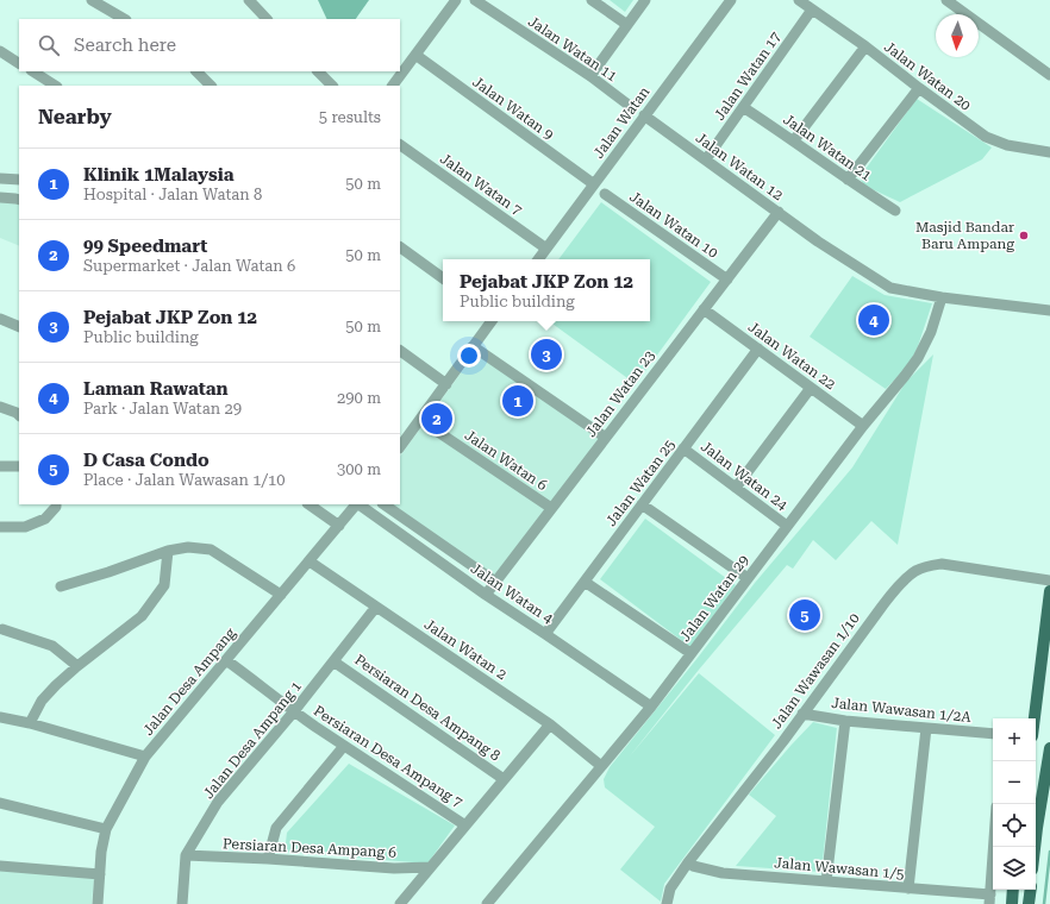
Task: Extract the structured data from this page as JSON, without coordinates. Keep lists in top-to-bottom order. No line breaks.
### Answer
{"streets":{"street":["Jalan Watan 11","Jalan Watan 17","Jalan Watan 20","Jalan Watan 9","Jalan Watan","Jalan Watan 21","Jalan Watan 12","Jalan Watan 7","Jalan Watan 10","Jalan Watan 22","Jalan Watan 23","Jalan Watan 6","Jalan Watan 24","Jalan Watan 25","Jalan Watan 4","Jalan Watan 29","Jalan Watan 2","Jalan Wawasan 1/10","Jalan Desa Ampang","Persiaran Desa Ampang 8","Jalan Wawasan 1/2A","Jalan Desa Ampang 1","Persiaran Desa Ampang 7","Persiaran Desa Ampang 6","Jalan Wawasan 1/5"]},"crossings":[["Jalan Watan 17","Jalan Watan 20"],["Jalan Watan 17","Jalan Watan 21"],["Jalan Watan 17","Jalan Watan 12"],["Jalan Watan 9","Jalan Watan"],["Jalan Watan","Jalan Watan 12"],["Jalan Watan","Jalan Watan 7"],["Jalan Watan 12","Jalan Watan 23"],["Jalan Watan 12","Jalan Watan 29"],["Jalan Watan 10","Jalan Watan 23"],["Jalan Watan 22","Jalan Watan 23"],["Jalan Watan 22","Jalan Watan 25"],["Jalan Watan 22","Jalan Watan 29"],["Jalan Watan 23","Jalan Watan 6"],["Jalan Watan 23","Jalan Watan 4"],["Jalan Watan 24","Jalan Watan 25"],["Jalan Watan 24","Jalan Watan 29"],["Jalan Watan 25","Jalan Watan 4"],["Jalan Watan 4","Jalan Watan 29"],["Jalan Watan 29","Jalan Watan 2"],["Jalan Watan 2","Jalan Desa Ampang"],["Jalan Watan 2","Jalan Desa Ampang 1"],["Jalan Wawasan 1/10","Jalan Wawasan 1/2A"],["Jalan Wawasan 1/10","Jalan Wawasan 1/5"],["Jalan Desa Ampang","Persiaran Desa Ampang 7"],["Persiaran Desa Ampang 8","Jalan Desa Ampang 1"],["Jalan Desa Ampang 1","Persiaran Desa Ampang 7"],["Jalan Desa Ampang 1","Persiaran Desa Ampang 6"]],"places":["Masjid Bandar Baru Ampang"],"north":"bottom","page":{"search":"Search here","heading":["Nearby","5 results"],"list":[{"mark":"1","name":"Klinik 1Malaysia","note":"Hospital · Jalan Watan 8","value":"50 m"},{"mark":"2","name":"99 Speedmart","note":"Supermarket · Jalan Watan 6","value":"50 m"},{"mark":"3","name":"Pejabat JKP Zon 12","note":"Public building","value":"50 m"},{"mark":"4","name":"Laman Rawatan","note":"Park · Jalan Watan 29","value":"290 m"},{"mark":"5","name":"D Casa Condo","note":"Place · Jalan Wawasan 1/10","value":"300 m"}],"popup":["Pejabat JKP Zon 12","Public building"],"pins":["4","3","1","2","5"],"map_buttons":["+","−"]}}
